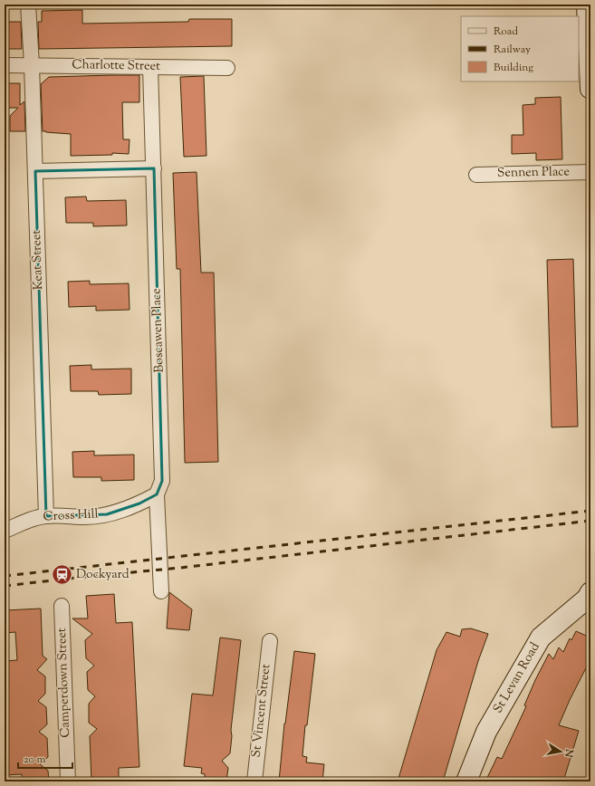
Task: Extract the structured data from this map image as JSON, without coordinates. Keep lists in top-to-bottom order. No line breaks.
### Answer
{"streets":{"street":["Charlotte Street","Sennen Place","Keat Street","Boscawen Place","Cross Hill","St Levan Road","Camperdown Street","St Vincent Street"]},"crossings":[["Charlotte Street","Keat Street"],["Charlotte Street","Boscawen Place"],["Keat Street","Cross Hill"],["Boscawen Place","Cross Hill"]],"places":{"station":["Dockyard"]},"legend":["Road","Railway","Building"],"scale_bar":"20 m","north":"right"}
